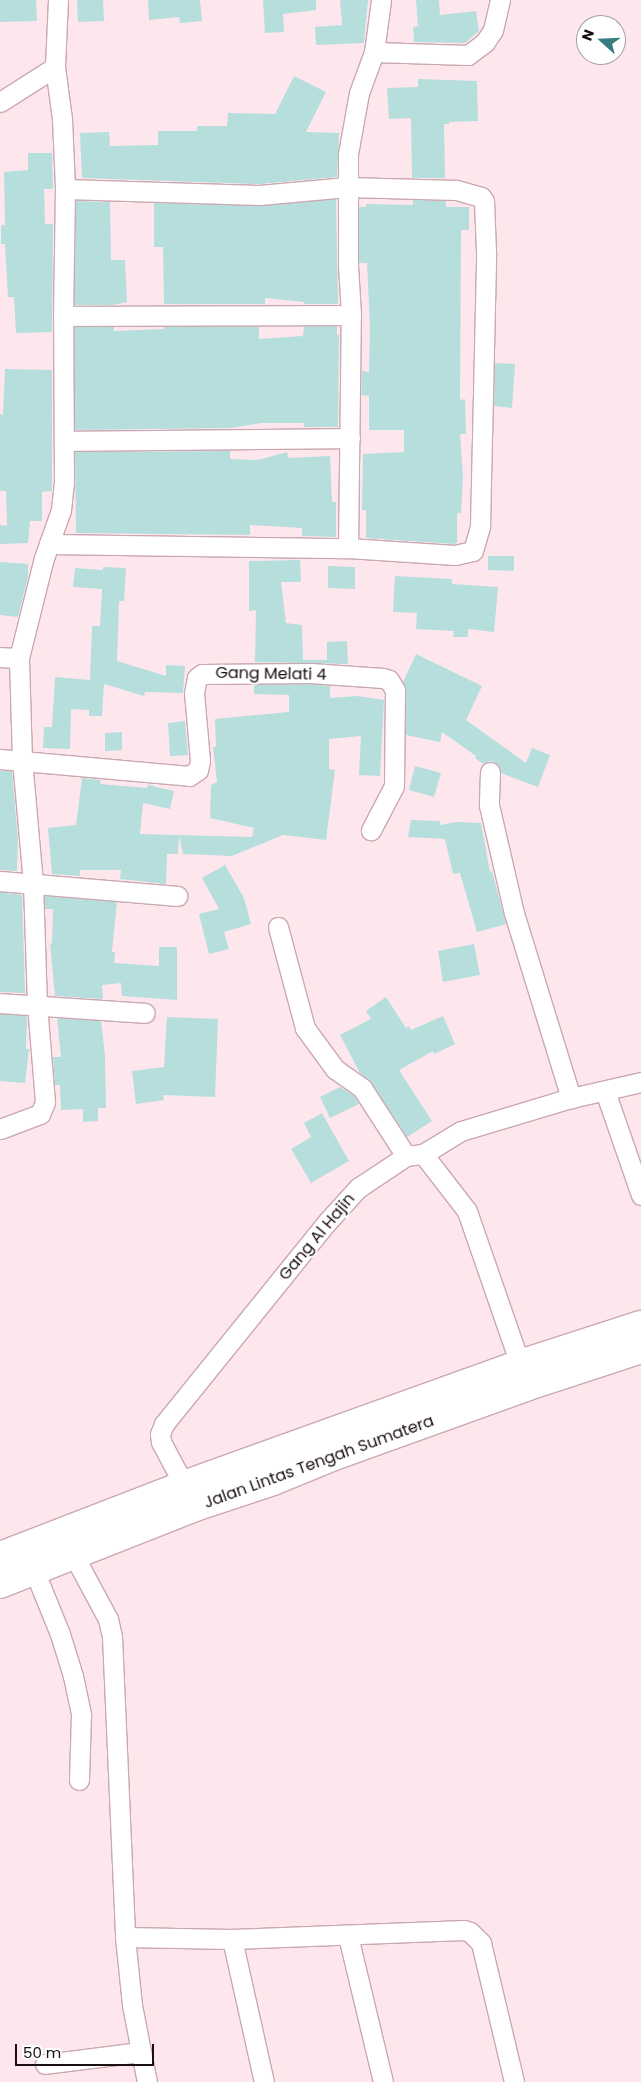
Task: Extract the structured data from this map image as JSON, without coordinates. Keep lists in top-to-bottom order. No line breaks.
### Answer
{"streets":{"highway":["Jalan Lintas Tengah Sumatera"],"street":["Gang Melati 4","Gang Al Hajin"]},"crossings":[["Gang Al Hajin","Jalan Lintas Tengah Sumatera"]],"scale_bar":"50 m","north":"left"}
